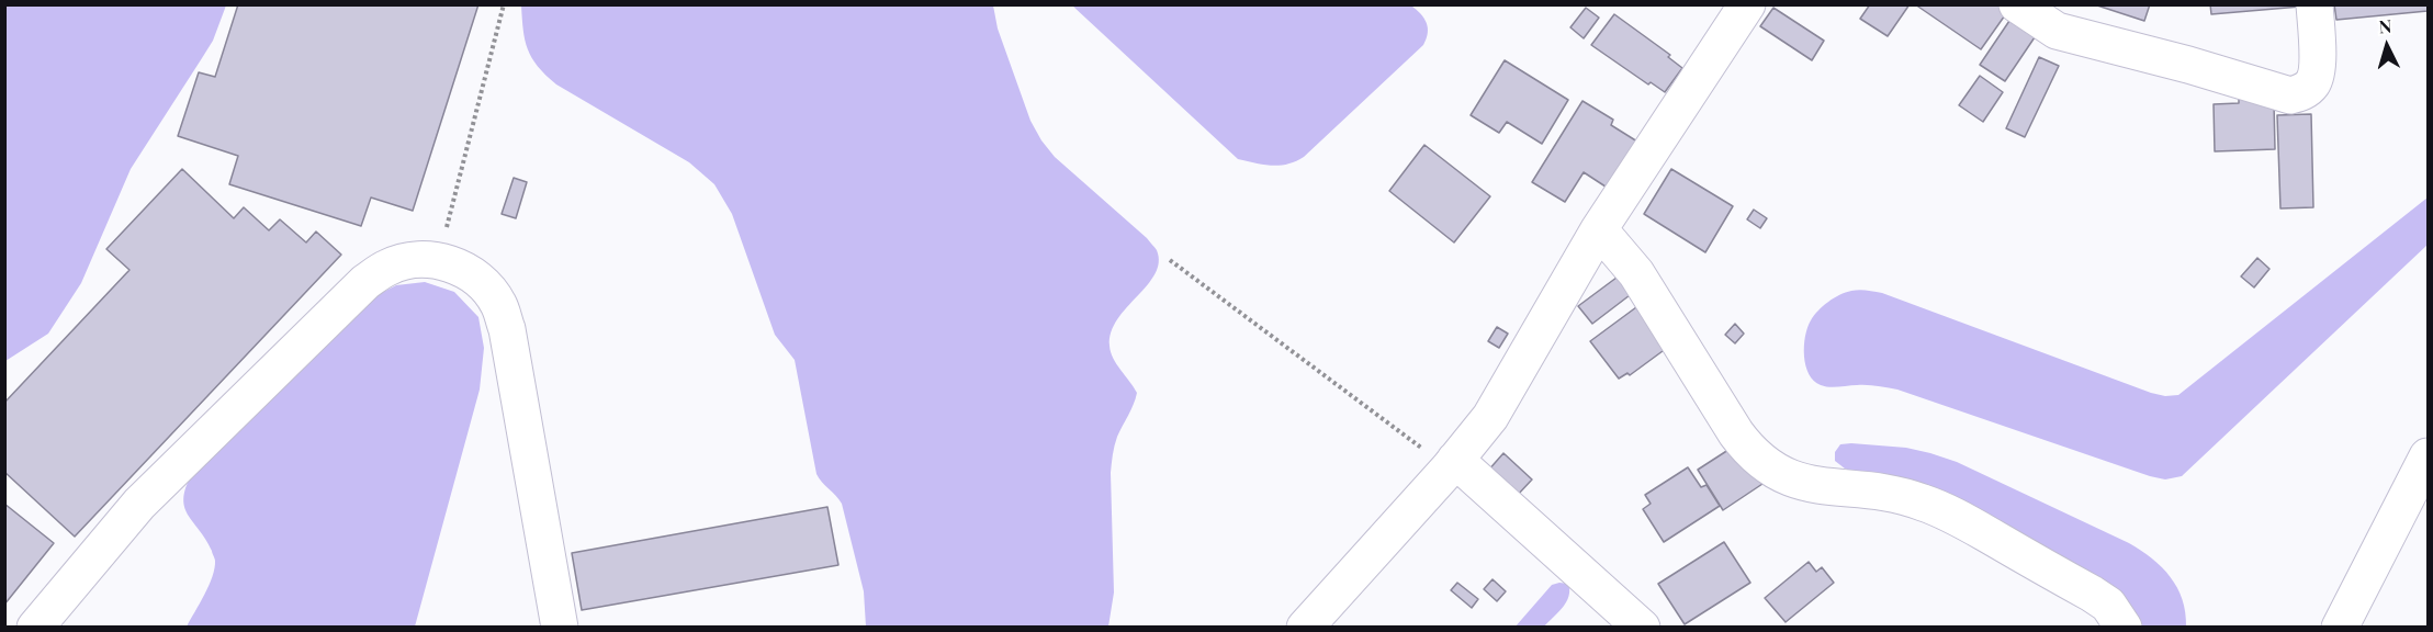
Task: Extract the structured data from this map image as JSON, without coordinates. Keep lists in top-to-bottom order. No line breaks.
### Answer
{"north":"top"}
